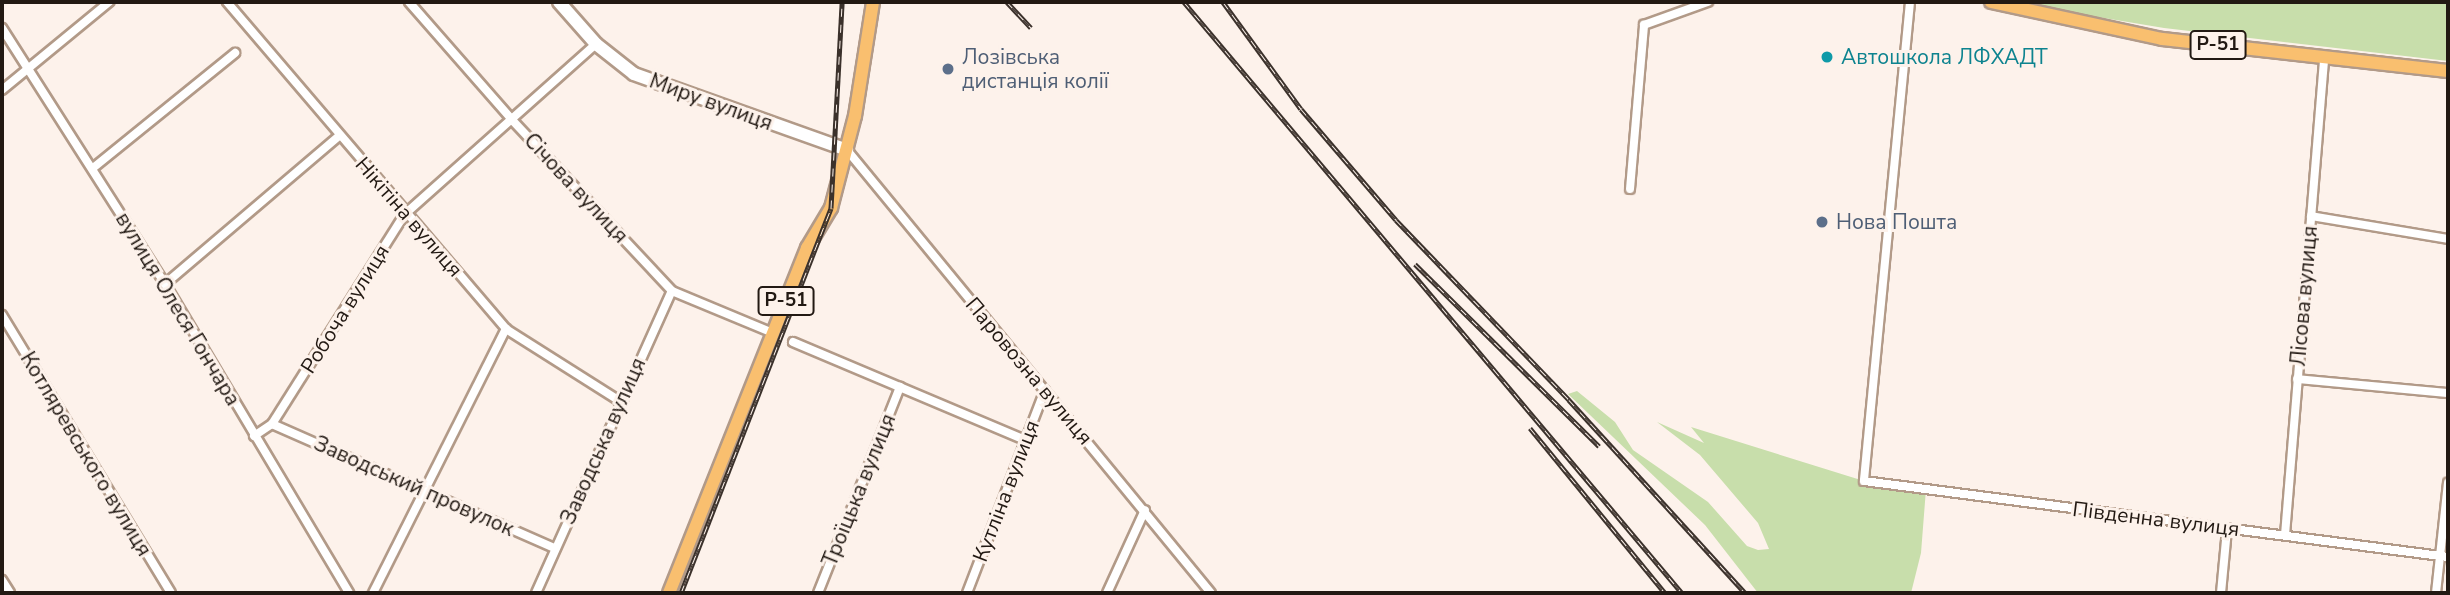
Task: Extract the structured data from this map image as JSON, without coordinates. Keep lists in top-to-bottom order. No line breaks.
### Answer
{"streets":{"main road":["Р-51","Миру вулиця"],"street":["Січова вулиця","Нікітіна вулиця","Лісова вулиця","вулиця Олеся Гончара","Робоча вулиця","Паровозна вулиця","Заводська вулиця","Котляревського вулиця","Заводський провулок","Троїцька вулиця","Кутліна вулиця","Південна вулиця"]},"crossings":[["Р-51","Миру вулиця"],["Р-51","Січова вулиця"],["Р-51","Лісова вулиця"],["Р-51","Паровозна вулиця"],["Миру вулиця","Робоча вулиця"],["Миру вулиця","Паровозна вулиця"],["Січова вулиця","Робоча вулиця"],["Січова вулиця","Заводська вулиця"],["Нікітіна вулиця","Робоча вулиця"],["Нікітіна вулиця","Заводська вулиця"],["Лісова вулиця","Південна вулиця"],["вулиця Олеся Гончара","Робоча вулиця"],["Робоча вулиця","Заводський провулок"],["Паровозна вулиця","Кутліна вулиця"],["Заводська вулиця","Заводський провулок"]],"places":["Автошкола ЛФХАДТ","Лозівська дистанція колії","Нова Пошта"]}
